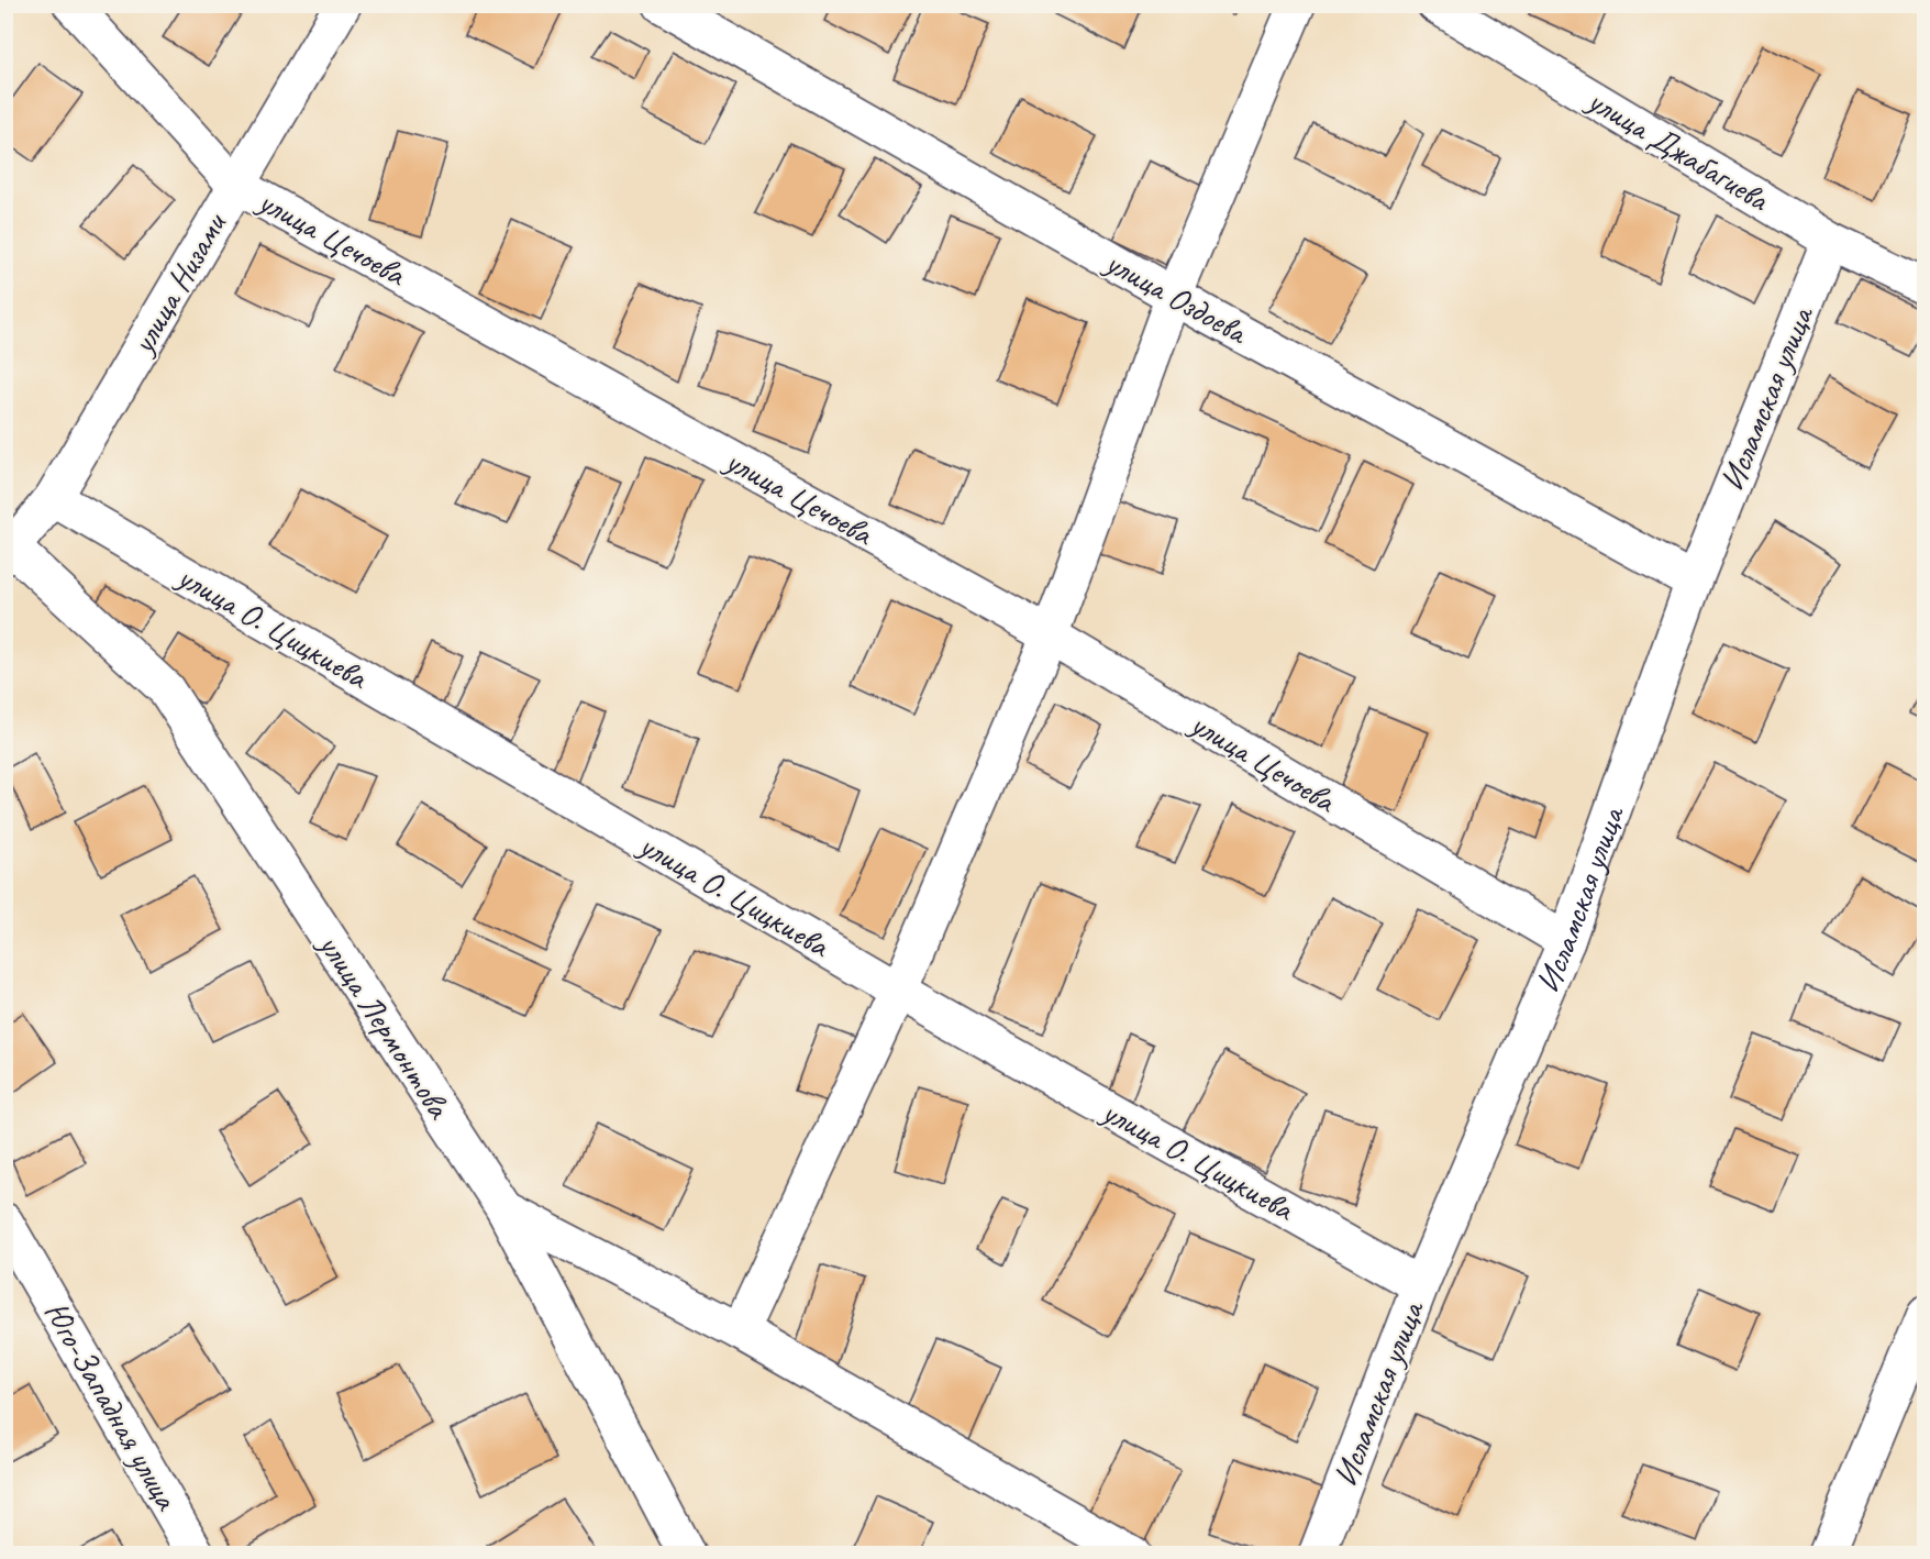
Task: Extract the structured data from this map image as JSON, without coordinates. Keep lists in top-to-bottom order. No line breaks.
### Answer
{"streets":{"street":["улица Джабагиева","улица Цечоева","улица Низами","улица Оздоева","Исламская улица","улица О. Цицкиева","улица Лермонтова","Юго-Западная улица"]},"crossings":[["улица Джабагиева","Исламская улица"],["улица Цечоева","улица Низами"],["улица Цечоева","Исламская улица"],["улица Низами","улица О. Цицкиева"],["улица Низами","улица Лермонтова"],["улица Оздоева","Исламская улица"],["Исламская улица","улица О. Цицкиева"]]}
